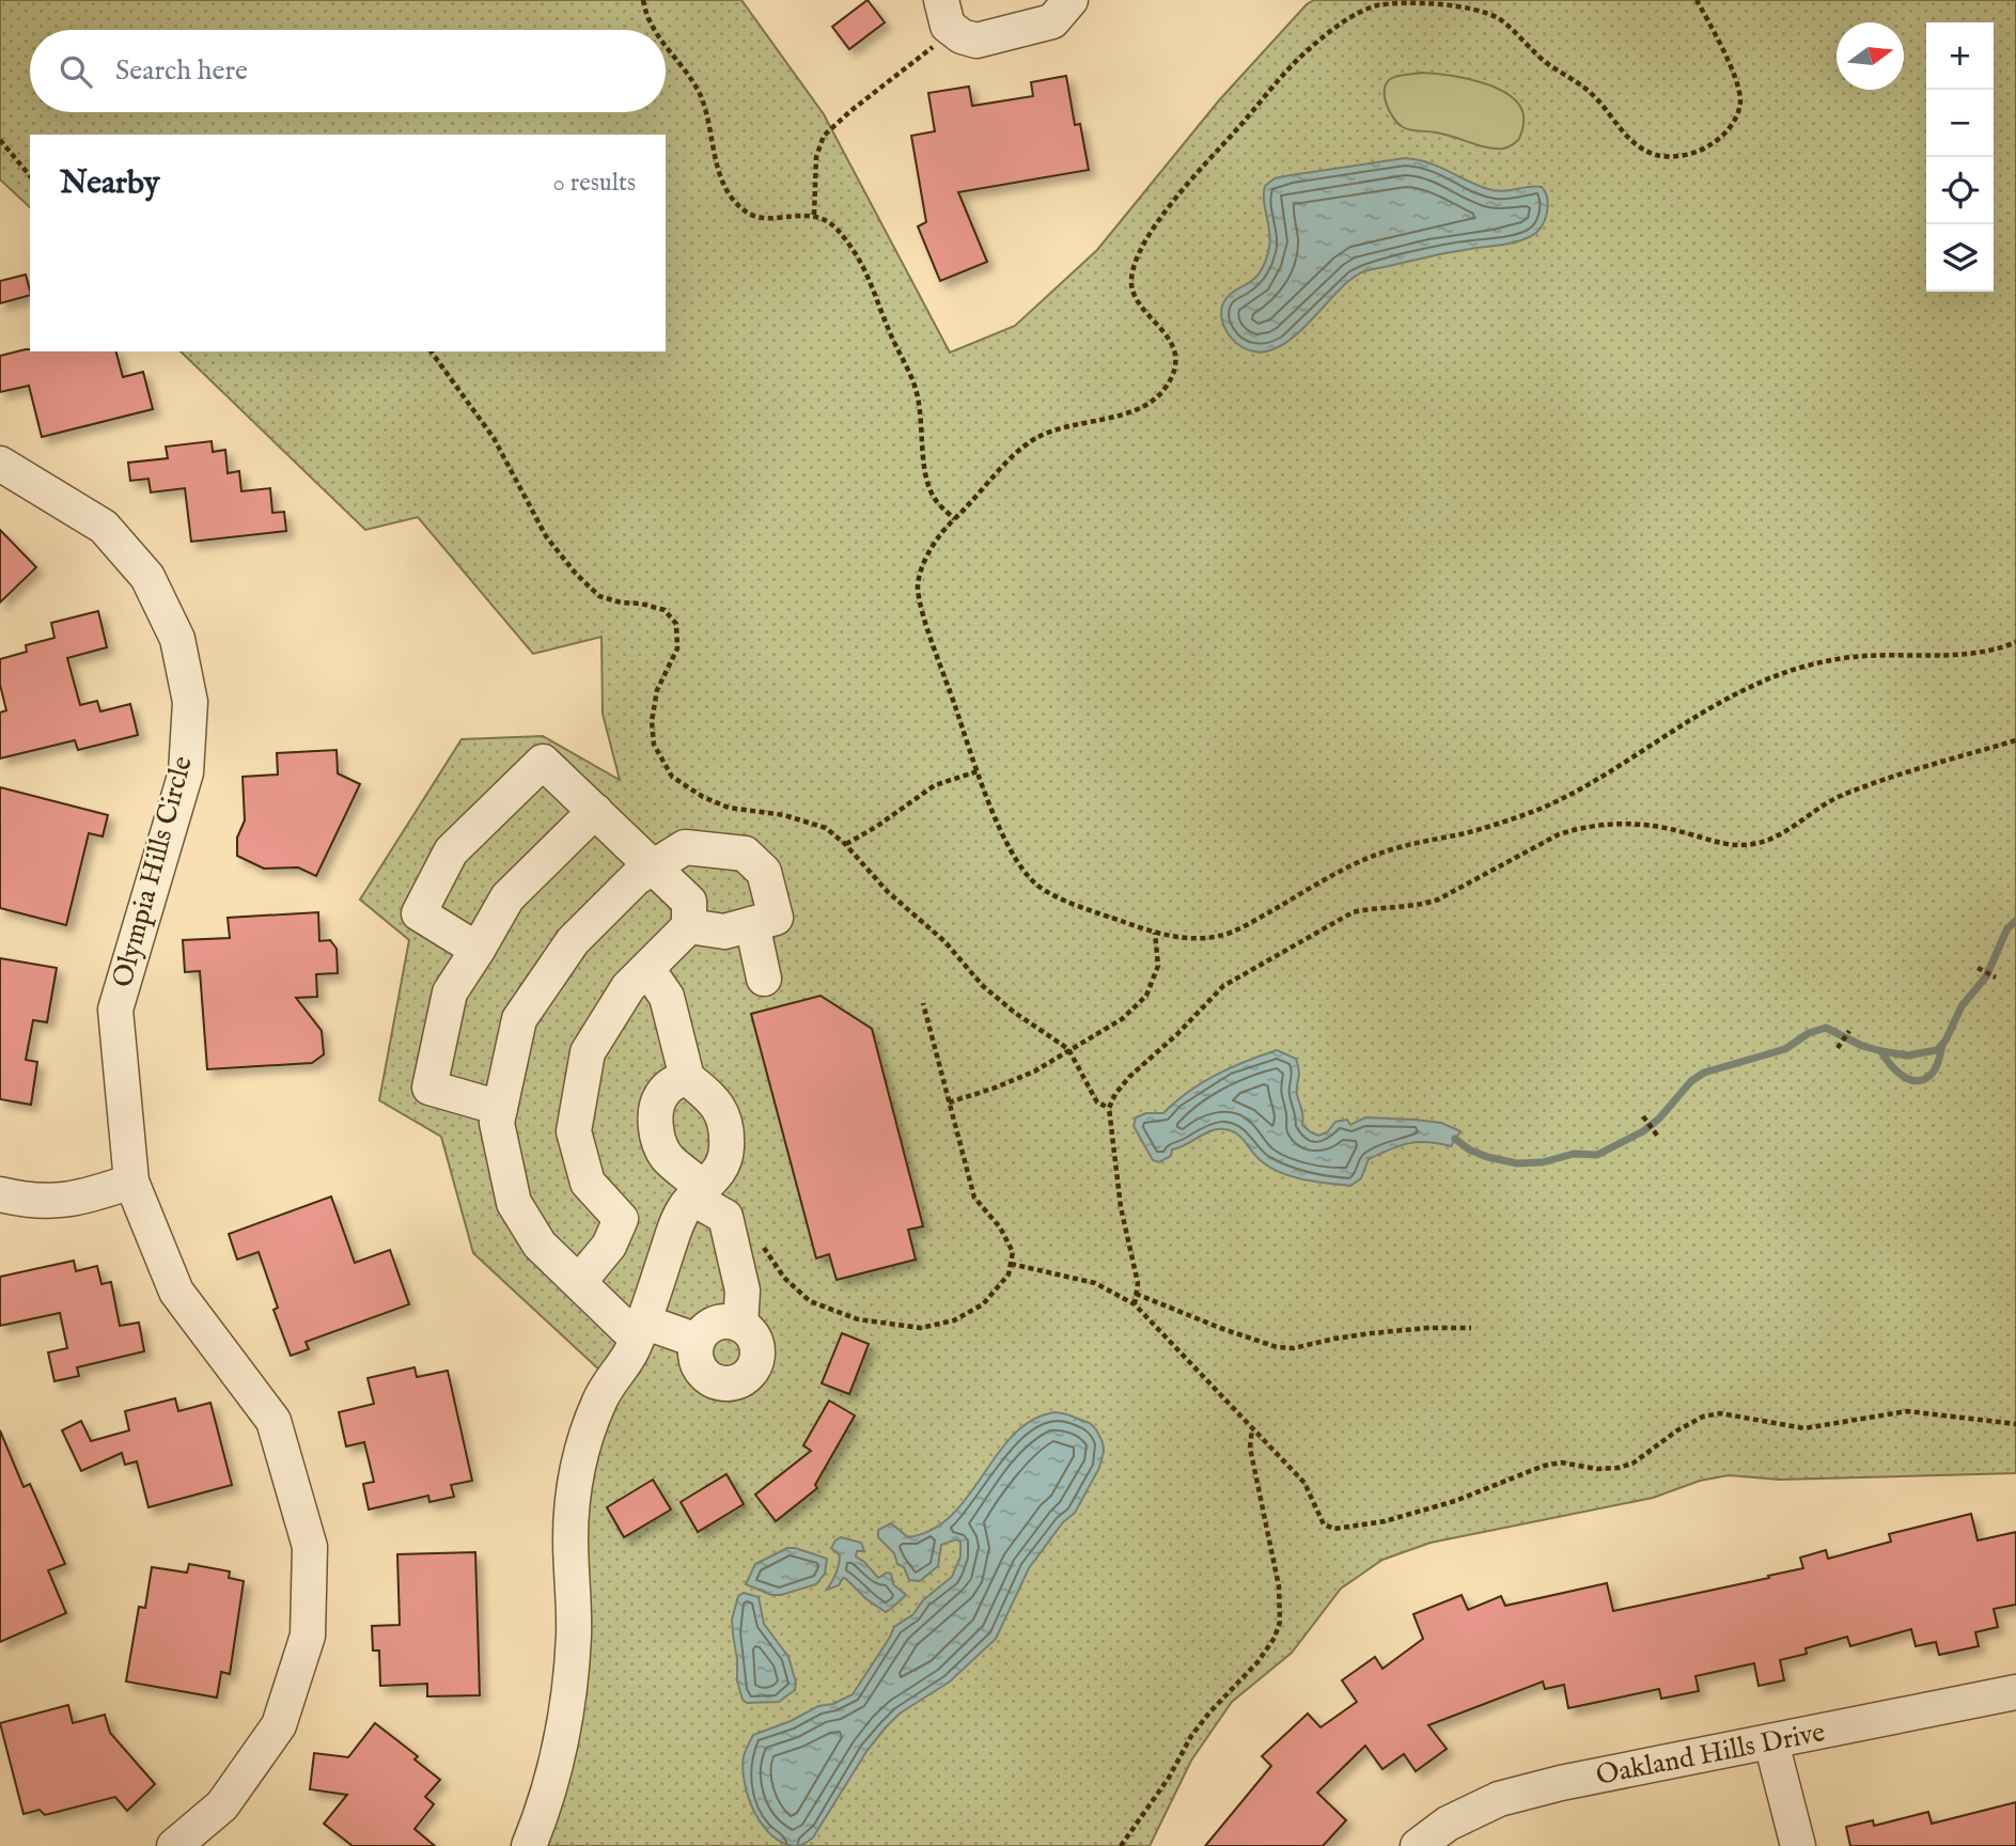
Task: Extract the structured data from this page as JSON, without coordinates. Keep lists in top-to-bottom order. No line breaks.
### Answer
{"streets":{"street":["Olympia Hills Circle","Oakland Hills Drive"]},"north":"right","page":{"map_buttons":["+","−"],"search":"Search here","heading":["Nearby","0 results"]}}
